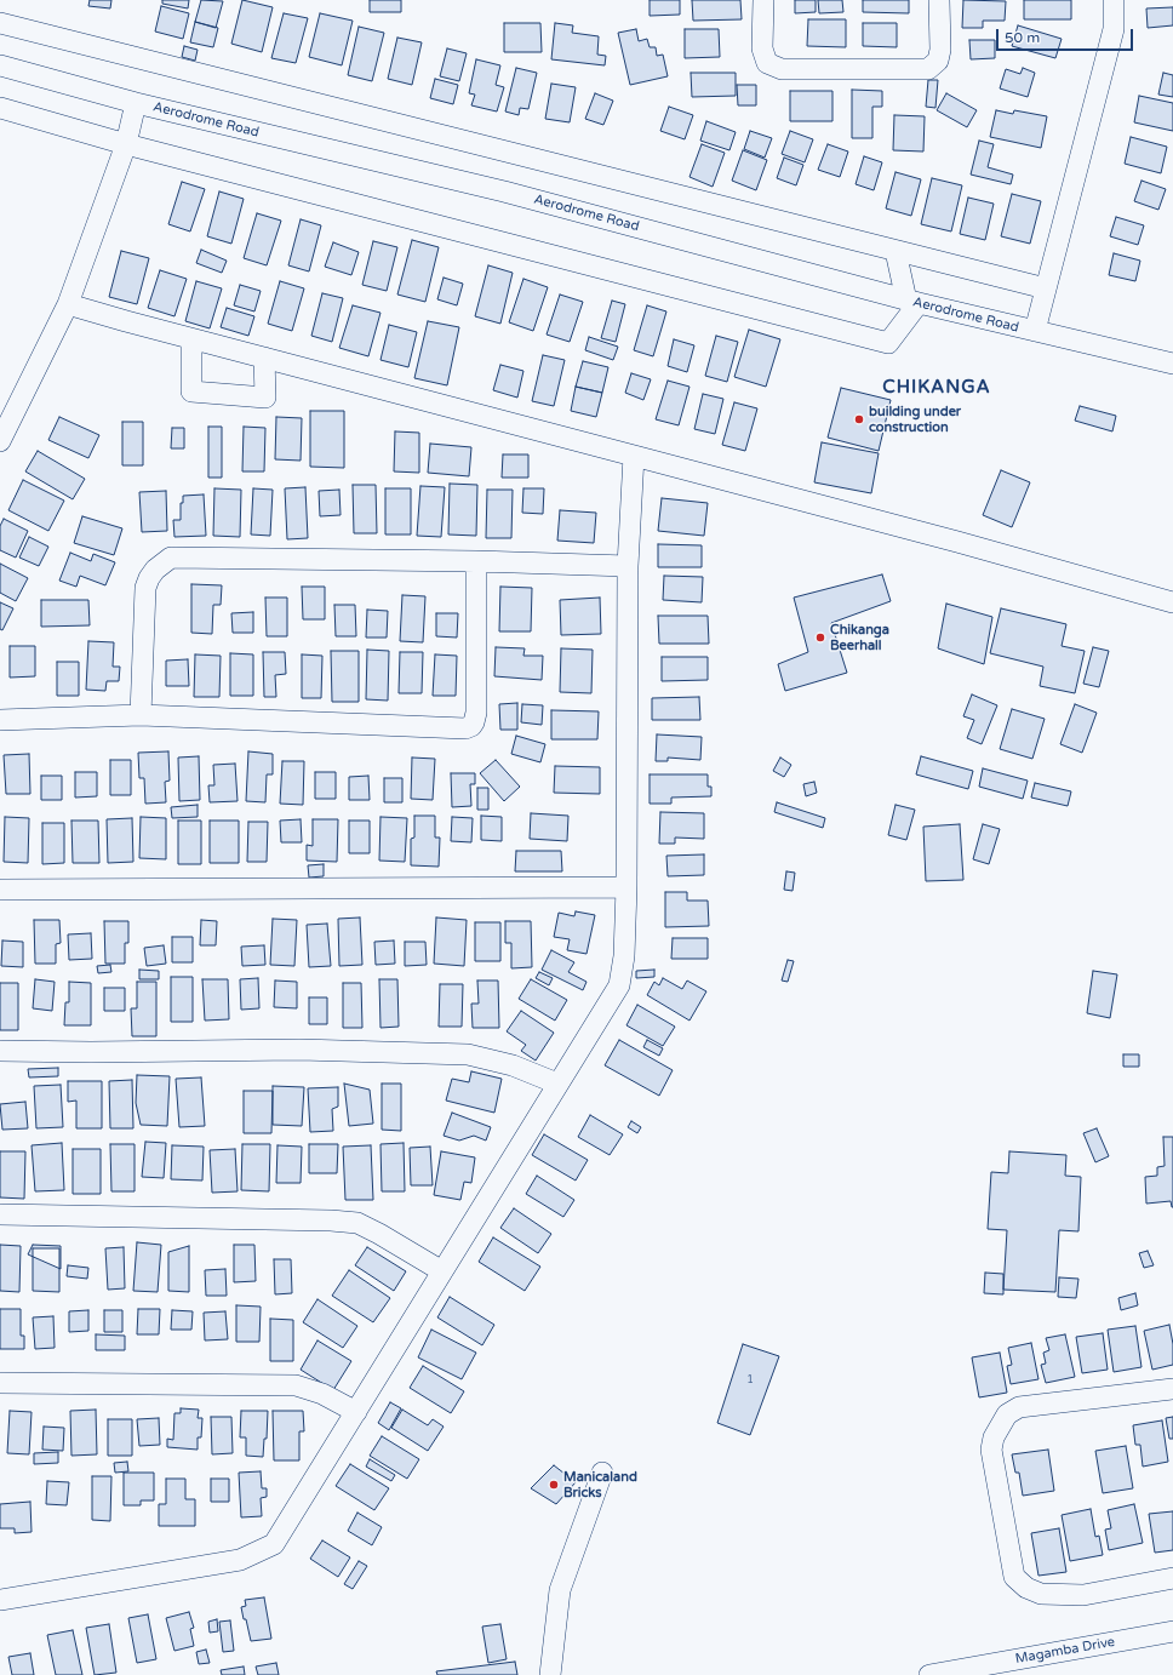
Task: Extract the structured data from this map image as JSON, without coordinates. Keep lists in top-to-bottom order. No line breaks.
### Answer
{"streets":{"street":["Aerodrome Road","Magamba Drive"]},"districts":["CHIKANGA"],"places":["building under construction","Chikanga Beerhall","Manicaland Bricks"],"house_numbers":["1"],"scale_bar":"50 m"}
